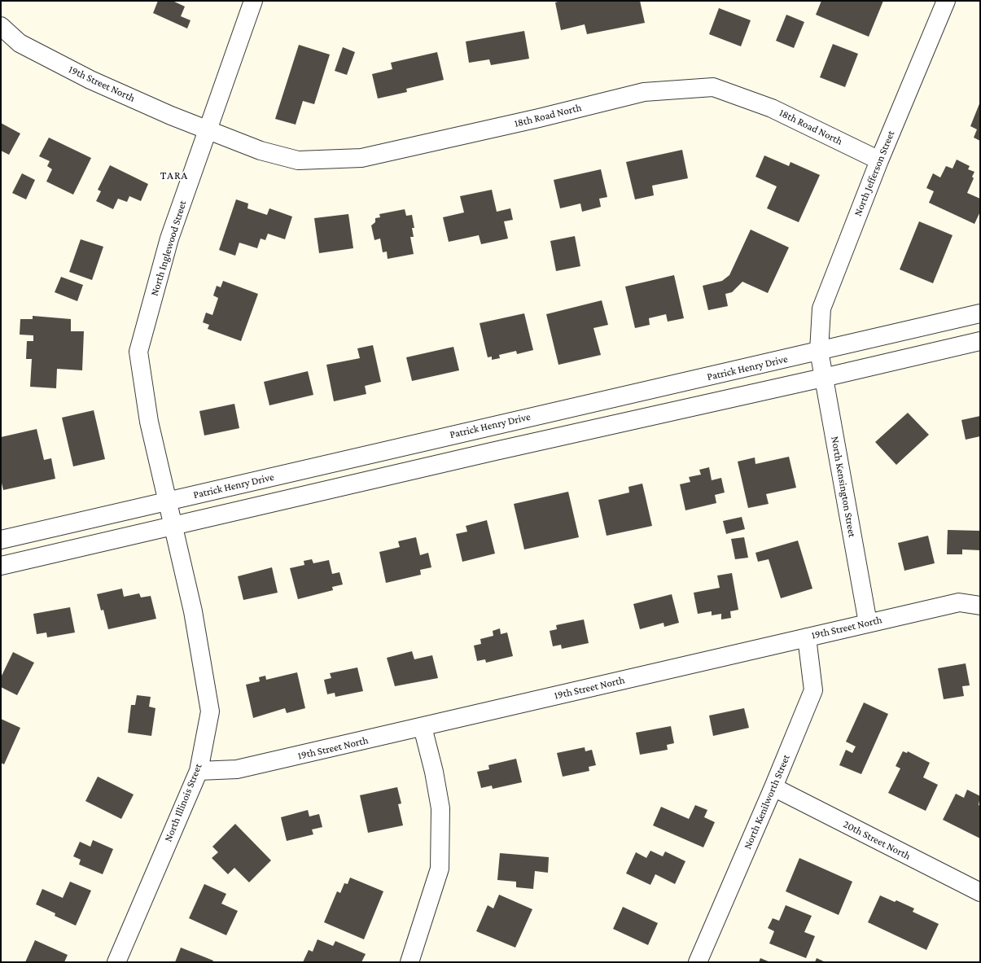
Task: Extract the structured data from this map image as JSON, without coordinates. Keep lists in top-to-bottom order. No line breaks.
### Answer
{"streets":{"street":["19th Street North","18th Road North","North Jefferson Street","North Inglewood Street","Patrick Henry Drive","North Kensington Street","North Kenilworth Street","North Illinois Street","20th Street North"]},"crossings":[["19th Street North","18th Road North"],["19th Street North","North Inglewood Street"],["19th Street North","North Kensington Street"],["19th Street North","North Kenilworth Street"],["19th Street North","North Illinois Street"],["18th Road North","North Jefferson Street"],["18th Road North","North Inglewood Street"],["North Jefferson Street","Patrick Henry Drive"],["North Jefferson Street","North Kensington Street"],["North Inglewood Street","Patrick Henry Drive"],["North Inglewood Street","North Illinois Street"],["Patrick Henry Drive","North Kensington Street"],["Patrick Henry Drive","North Illinois Street"],["North Kenilworth Street","20th Street North"]],"districts":["TARA"]}
